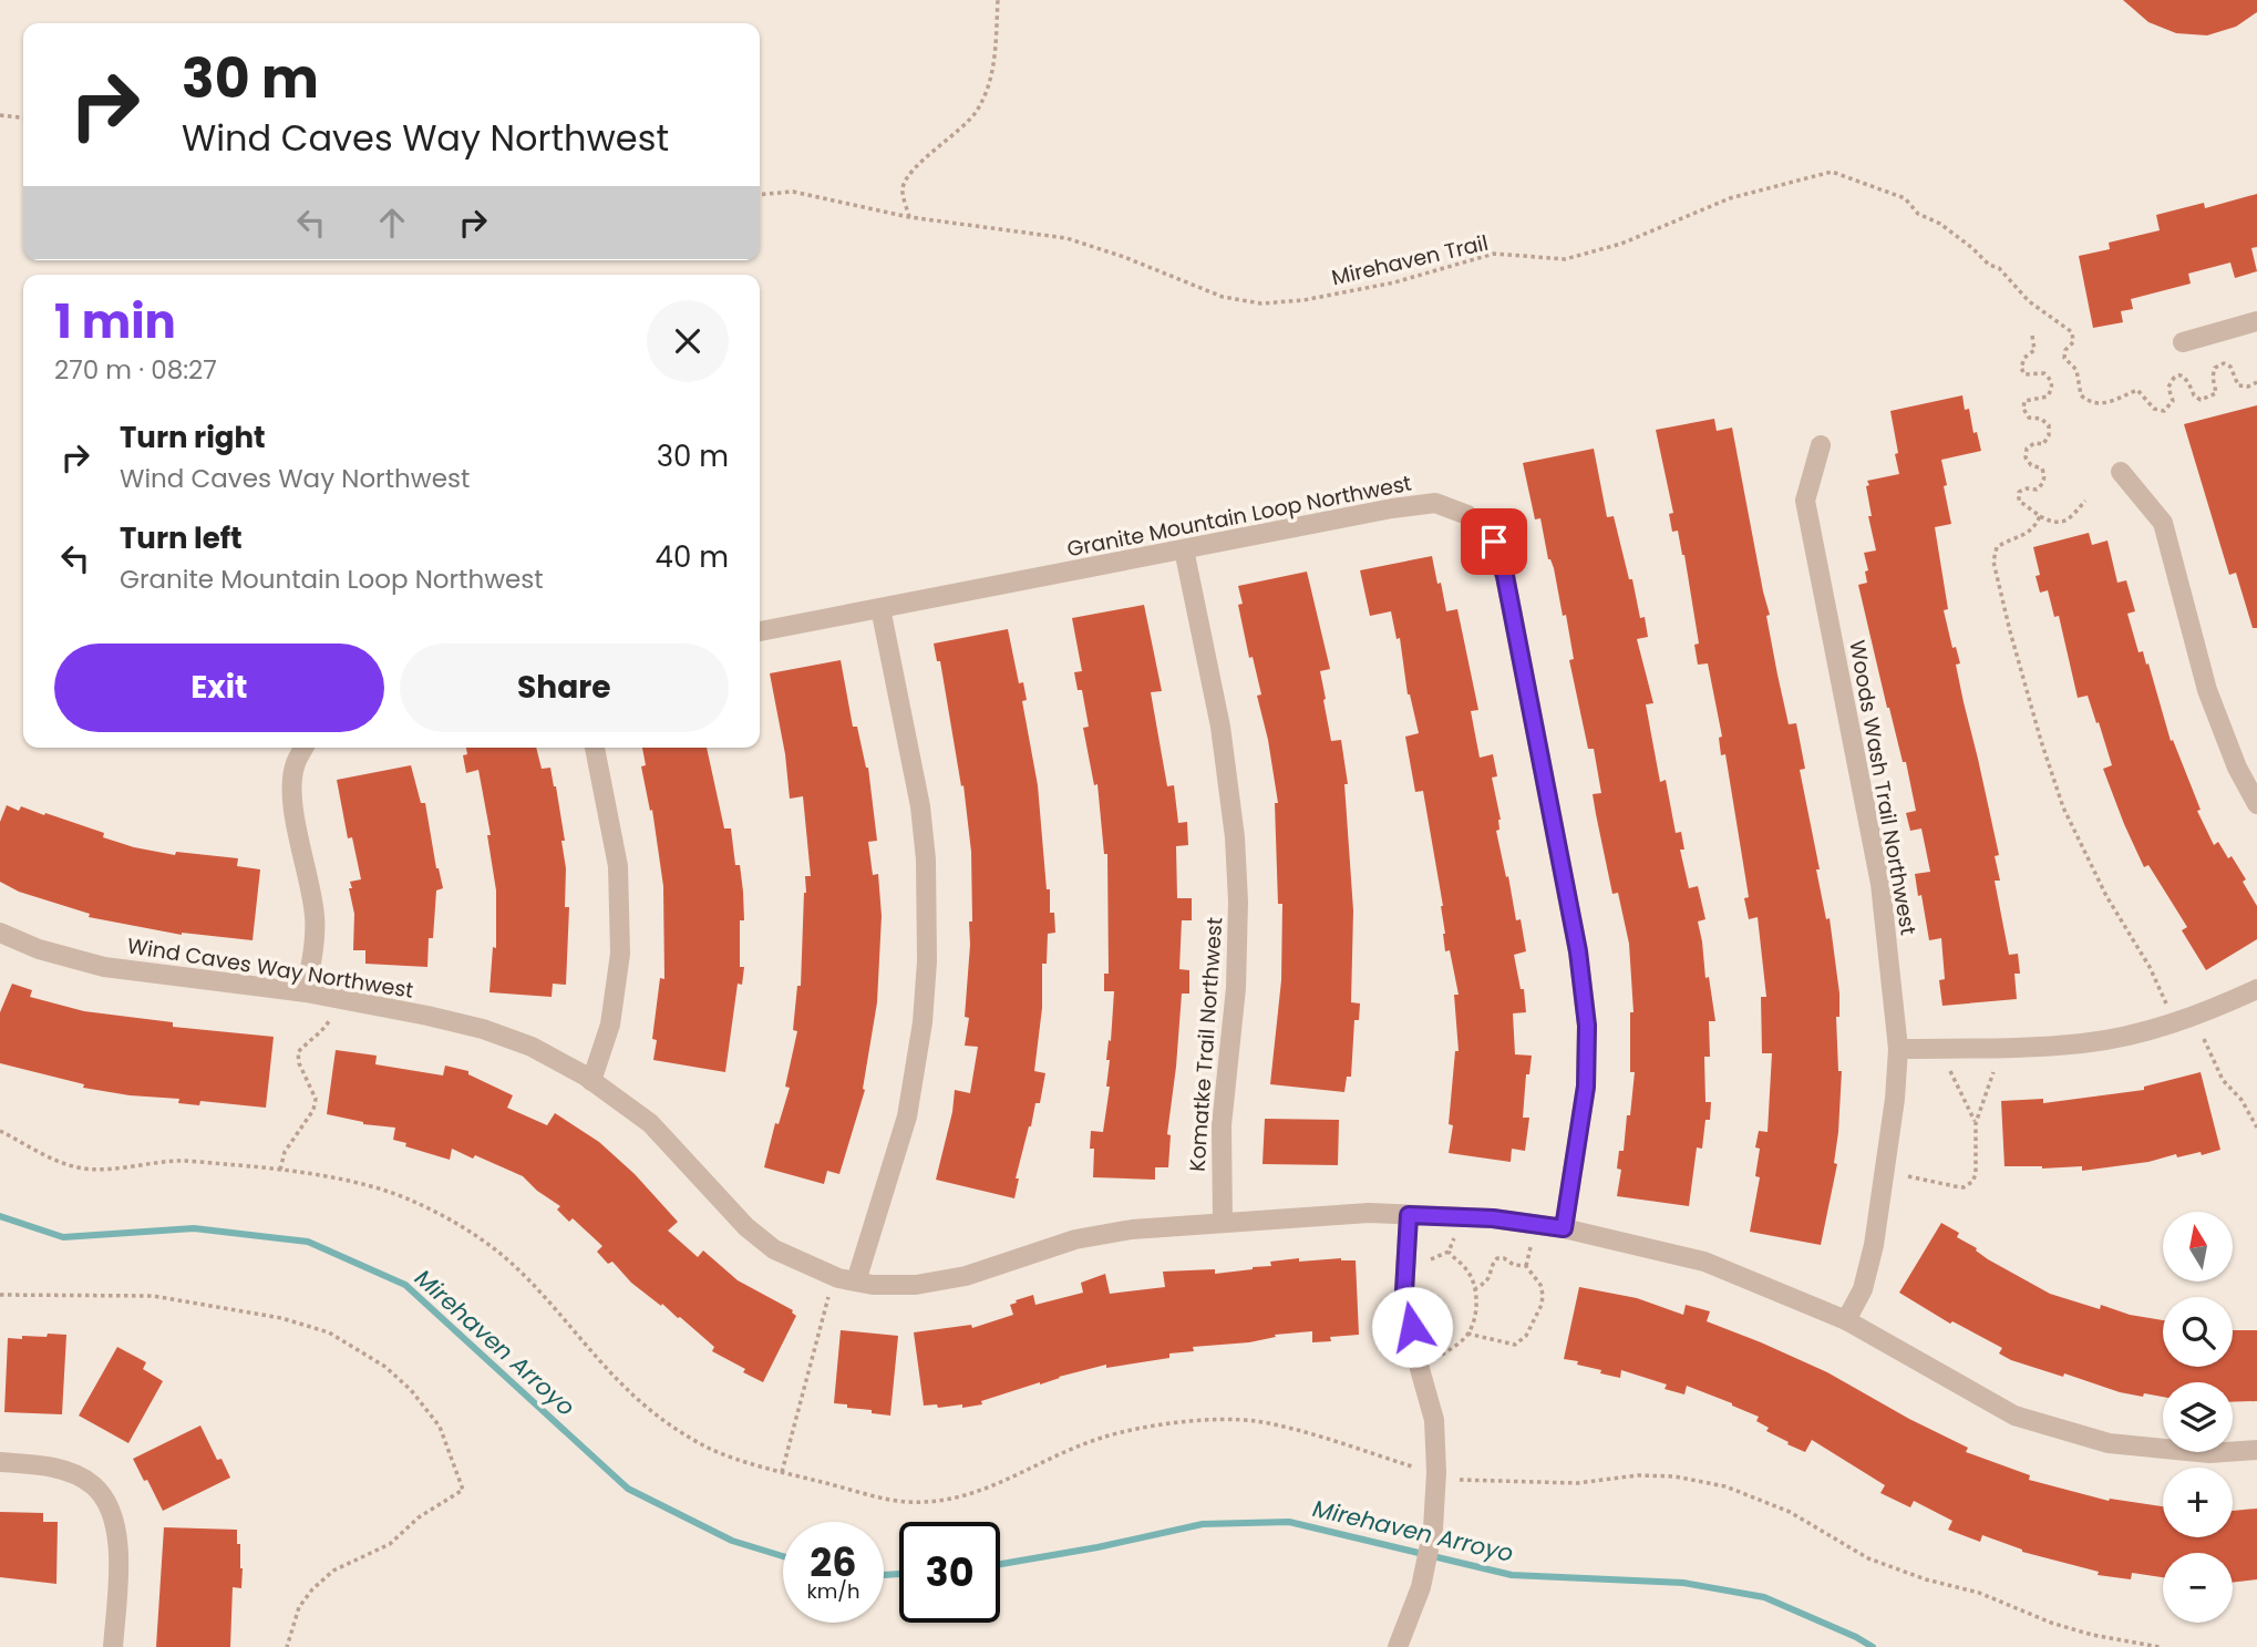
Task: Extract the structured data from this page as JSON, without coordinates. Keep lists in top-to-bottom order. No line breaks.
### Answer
{"streets":{"street":["Granite Mountain Loop Northwest","Woods Wash Trail Northwest","Wind Caves Way Northwest","Komatke Trail Northwest"],"path":["Mirehaven Trail"]},"crossings":[["Granite Mountain Loop Northwest","Wind Caves Way Northwest"],["Granite Mountain Loop Northwest","Komatke Trail Northwest"],["Woods Wash Trail Northwest","Wind Caves Way Northwest"],["Wind Caves Way Northwest","Komatke Trail Northwest"]],"water":["Mirehaven Arroyo"],"north":"top","page":{"turn":["30 m","Wind Caves Way Northwest"],"heading":["1 min","270 m · 08:27"],"list":[{"name":"Turn right","note":"Wind Caves Way Northwest","value":"30 m"},{"name":"Turn left","note":"Granite Mountain Loop Northwest","value":"40 m"}],"buttons":["Exit","Share"],"map_buttons":["+","−"],"speed":"26 km/h","limit":"30"}}
